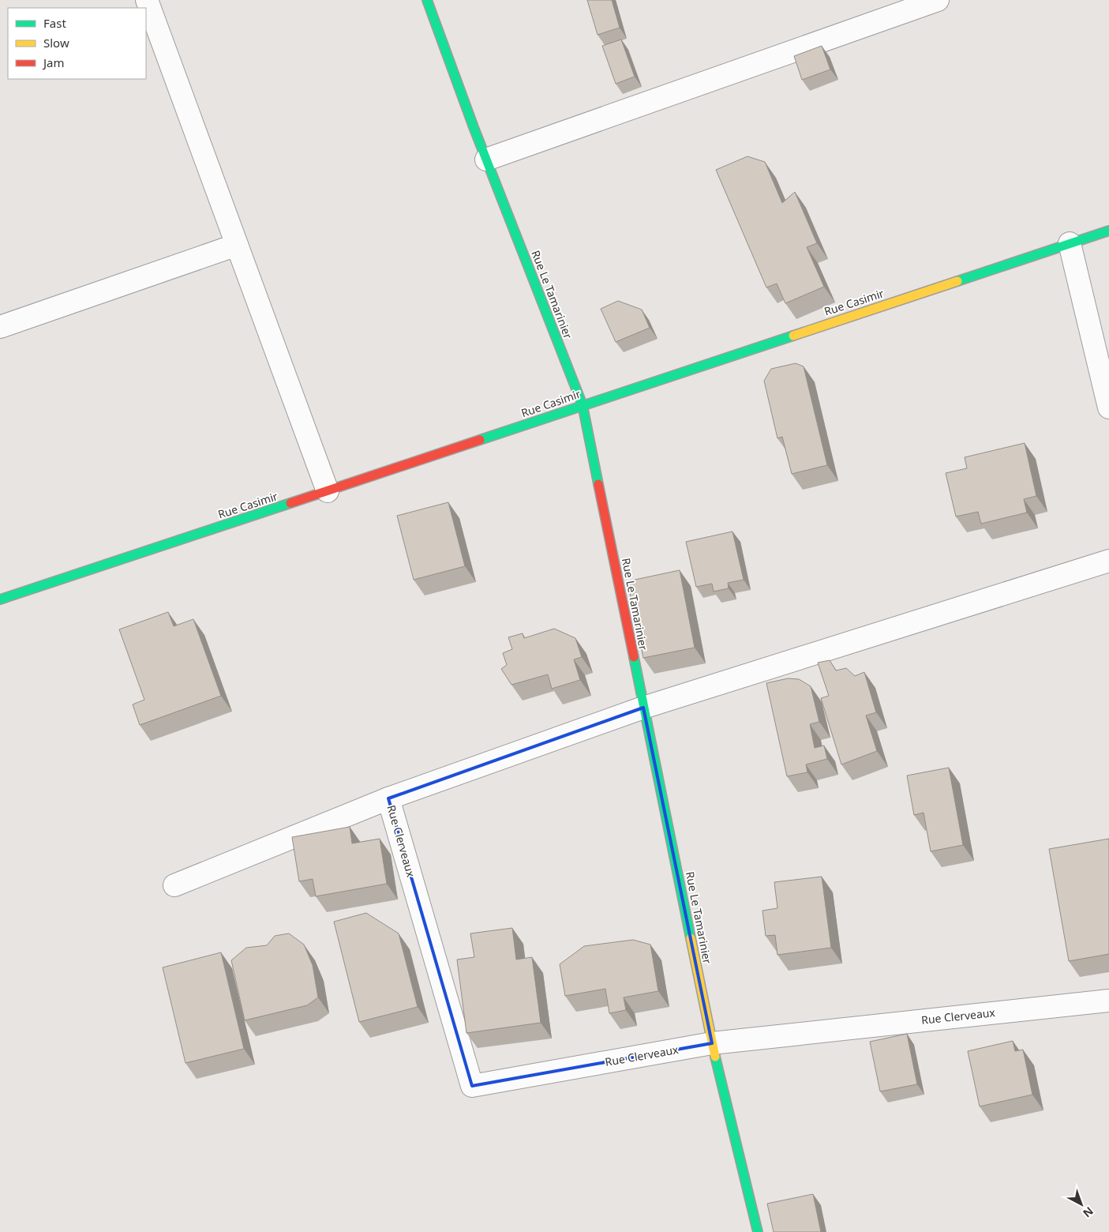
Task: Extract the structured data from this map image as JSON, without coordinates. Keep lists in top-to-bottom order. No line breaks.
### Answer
{"streets":{"street":["Rue Le Tamarinier","Rue Casimir","Rue Clerveaux"]},"crossings":[["Rue Le Tamarinier","Rue Casimir"],["Rue Le Tamarinier","Rue Clerveaux"]],"legend":["Fast","Slow","Jam"],"north":"bottom right"}
